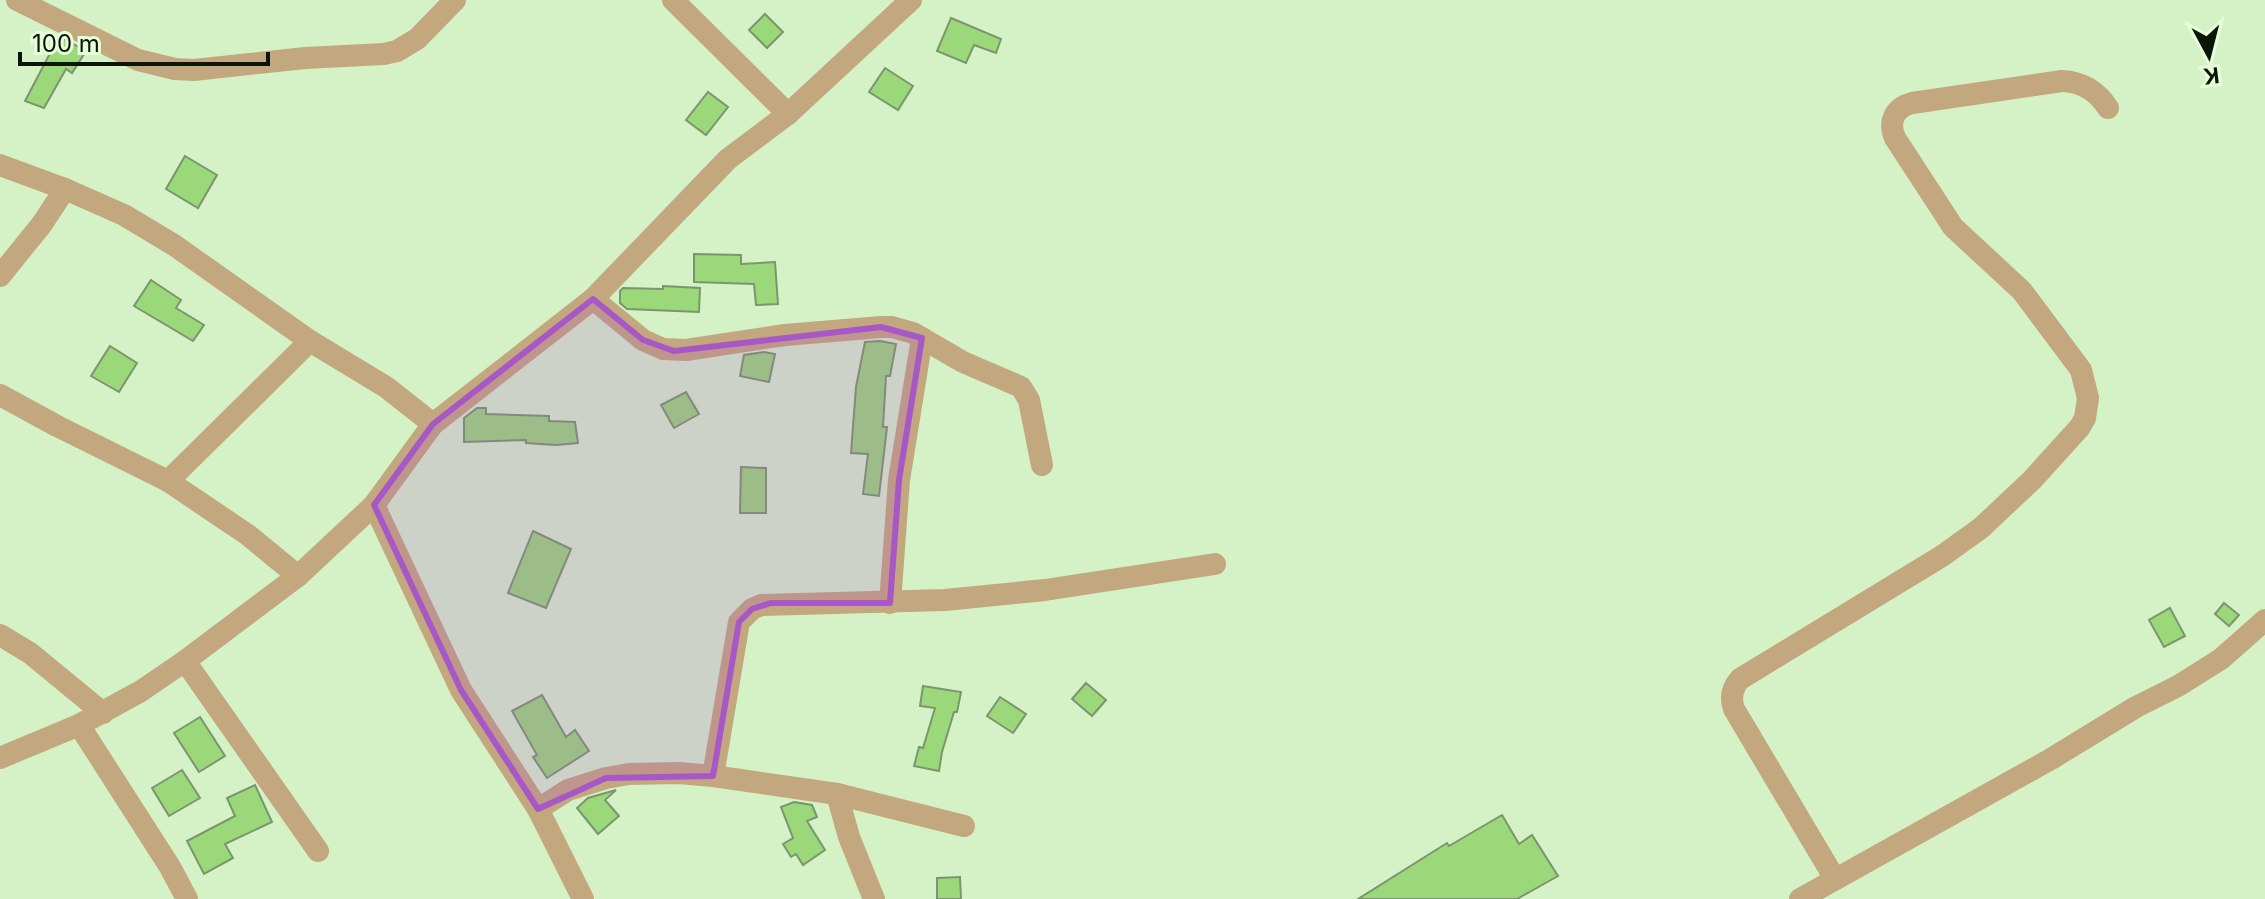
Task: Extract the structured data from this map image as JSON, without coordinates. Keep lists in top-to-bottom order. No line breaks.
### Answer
{"scale_bar":"100 m","north":"bottom"}
